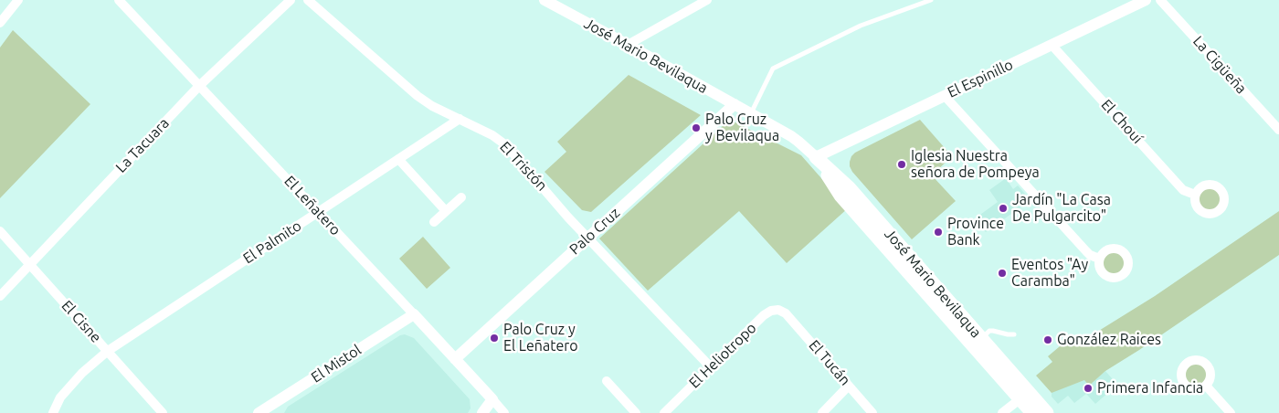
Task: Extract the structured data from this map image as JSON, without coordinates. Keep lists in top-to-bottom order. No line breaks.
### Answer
{"streets":{"main road":["José Mario Bevilaqua"],"street":["La Cigüeña","El Espinillo","El Chouí","La Tacuara","El Tristón","El Leñatero","Palo Cruz","El Palmito","El Cisne","El Heliotropo","El Tucán","El Mistol"]},"crossings":[["José Mario Bevilaqua","El Espinillo"],["José Mario Bevilaqua","Palo Cruz"],["El Espinillo","El Chouí"],["La Tacuara","El Leñatero"],["La Tacuara","El Cisne"],["El Tristón","Palo Cruz"],["El Tristón","El Palmito"],["El Tristón","El Heliotropo"],["El Leñatero","Palo Cruz"],["El Leñatero","El Palmito"],["El Leñatero","El Mistol"],["El Palmito","El Cisne"],["El Heliotropo","El Tucán"]],"places":["Palo Cruz y Bevilaqua","Iglesia Nuestra señora de Pompeya","Jardín \"La Casa De Pulgarcito\"","Province Bank","Eventos \"Ay Caramba\"","Palo Cruz y El Leñatero","González Raices","Primera Infancia"]}
